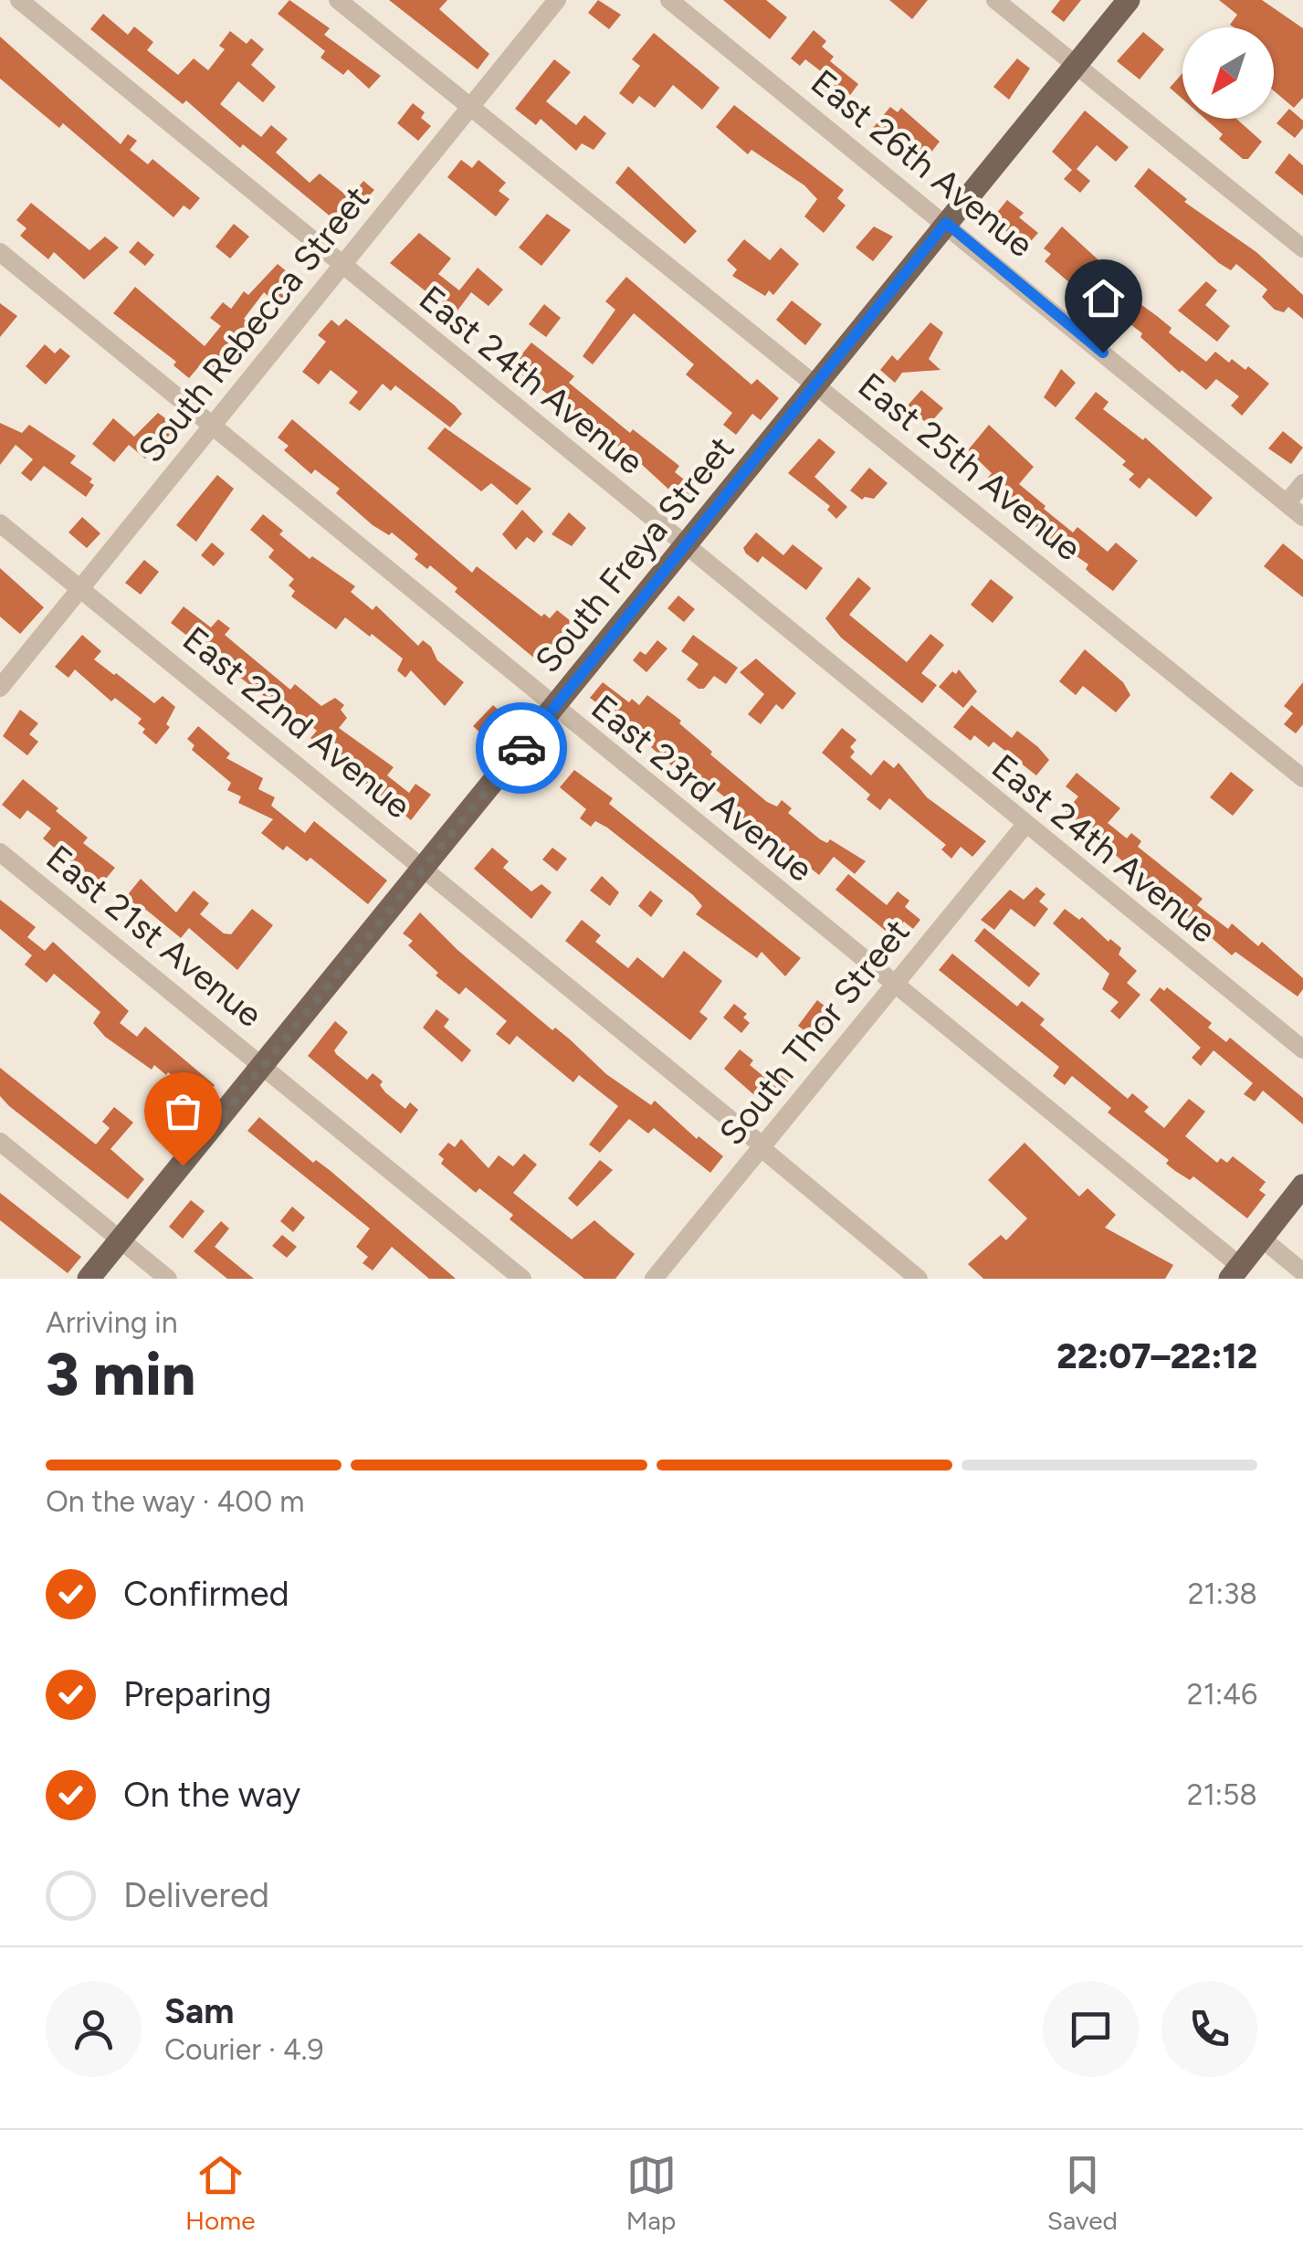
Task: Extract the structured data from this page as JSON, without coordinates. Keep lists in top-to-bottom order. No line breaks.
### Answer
{"streets":{"main road":["South Freya Street"],"street":["East 26th Avenue","South Rebecca Street","East 24th Avenue","East 25th Avenue","East 22nd Avenue","East 23rd Avenue","East 21st Avenue","South Thor Street"]},"crossings":[["East 26th Avenue","South Freya Street"],["South Rebecca Street","East 24th Avenue"],["South Rebecca Street","East 25th Avenue"],["South Rebecca Street","East 22nd Avenue"],["South Rebecca Street","East 23rd Avenue"],["East 24th Avenue","South Freya Street"],["East 24th Avenue","South Thor Street"],["East 25th Avenue","South Freya Street"],["South Freya Street","East 22nd Avenue"],["South Freya Street","East 23rd Avenue"],["South Freya Street","East 21st Avenue"],["East 22nd Avenue","South Thor Street"],["East 23rd Avenue","South Thor Street"]],"north":"bottom left","page":{"heading":["3 min","Arriving in","22:07–22:12"],"panel":["Sam","Courier · 4.9"],"bar":"On the way · 400 m","list":[["Confirmed","21:38"],["Preparing","21:46"],["On the way","21:58"],"Delivered"],"tabs":["Home","Map","Saved"]}}
